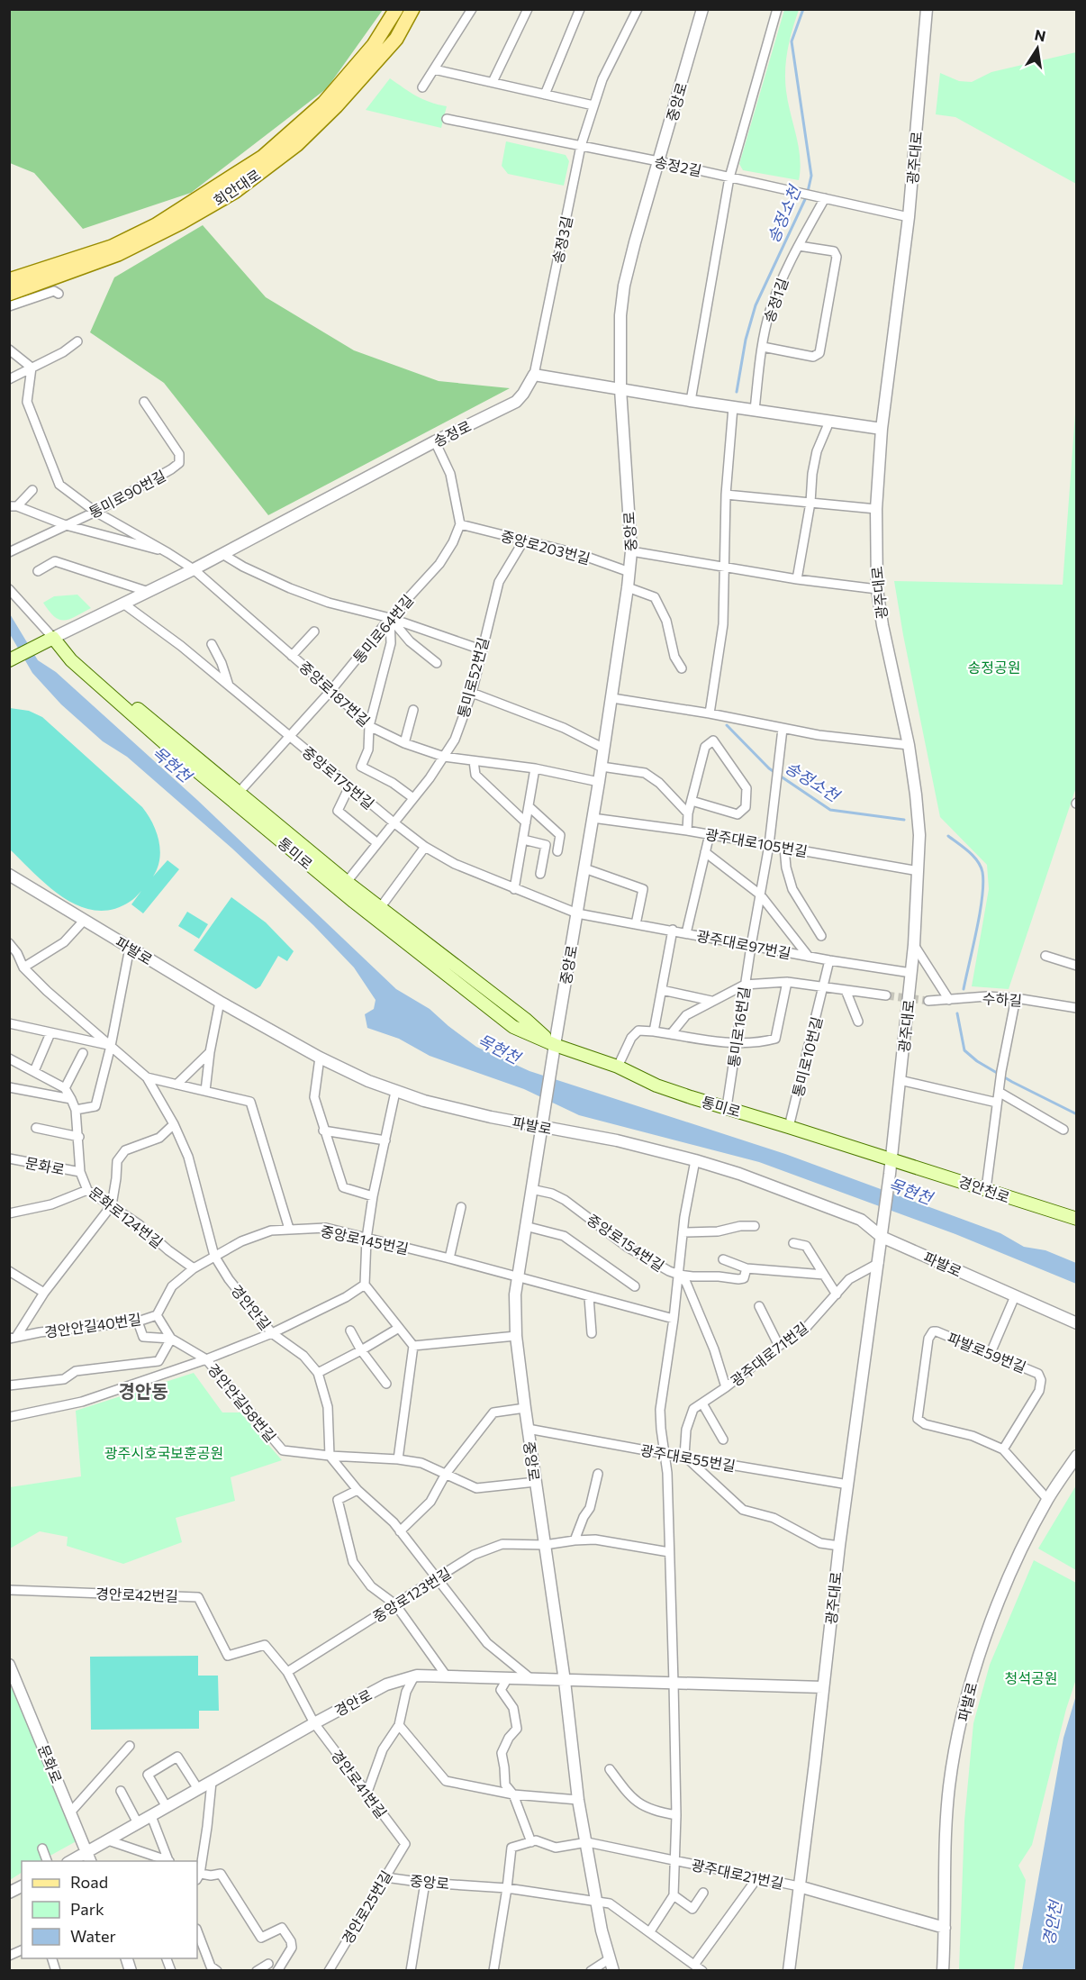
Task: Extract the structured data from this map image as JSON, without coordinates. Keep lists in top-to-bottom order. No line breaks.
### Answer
{"streets":{"main road":["회안대로","통미로","경안천로"],"street":["중앙로","광주대로","송정2길","송정3길","송정1길","송정로","통미로90번길","중앙로203번길","통미로64번길","통미로52번길","중앙로187번길","중앙로175번길","광주대로105번길","광주대로97번길","파발로","수하길","통미로16번길","통미로10번길","문화로","문화로124번길","중앙로145번길","중앙로154번길","경안안길","경안안길40번길","파발로59번길","광주대로71번길","경안안길58번길","광주대로55번길","경안로42번길","중앙로123번길","경안로","경안로41번길","광주대로21번길","경안로25번길"]},"crossings":[["중앙로","송정2길"],["중앙로","중앙로203번길"],["중앙로","중앙로187번길"],["중앙로","중앙로175번길"],["중앙로","광주대로105번길"],["중앙로","통미로"],["중앙로","광주대로97번길"],["중앙로","파발로"],["중앙로","중앙로145번길"],["중앙로","중앙로154번길"],["중앙로","경안안길58번길"],["중앙로","광주대로55번길"],["중앙로","중앙로123번길"],["중앙로","경안로"],["중앙로","광주대로21번길"],["중앙로","경안로25번길"],["광주대로","송정2길"],["광주대로","광주대로105번길"],["광주대로","통미로"],["광주대로","광주대로97번길"],["광주대로","파발로"],["광주대로","경안천로"],["광주대로","광주대로71번길"],["광주대로","광주대로55번길"],["광주대로","경안로"],["광주대로","광주대로21번길"],["송정2길","송정3길"],["송정2길","송정1길"],["송정3길","송정로"],["송정로","중앙로187번길"],["송정로","중앙로175번길"],["송정로","통미로"],["중앙로203번길","통미로64번길"],["중앙로203번길","통미로52번길"],["통미로64번길","중앙로187번길"],["통미로64번길","중앙로175번길"],["통미로64번길","통미로"],["통미로52번길","중앙로187번길"],["통미로52번길","중앙로175번길"],["통미로52번길","통미로"],["중앙로175번길","광주대로97번길"],["광주대로105번길","통미로16번길"],["통미로","통미로16번길"],["통미로","통미로10번길"],["통미로","경안천로"],["광주대로97번길","통미로16번길"],["광주대로97번길","통미로10번길"],["파발로","파발로59번길"],["문화로","문화로124번길"],["문화로","경안로"],["문화로124번길","경안안길40번길"],["중앙로145번길","경안안길"],["중앙로145번길","경안안길40번길"],["경안안길","경안안길40번길"],["경안안길","경안안길58번길"],["경안안길40번길","경안안길58번길"],["광주대로71번길","광주대로55번길"],["경안로42번길","중앙로123번길"],["경안로42번길","경안로"],["경안로42번길","경안로41번길"],["경안로","경안로41번길"],["경안로41번길","경안로25번길"]],"districts":["경안동"],"water":["송정소천","목현천","경안천"],"parks":["송정공원","광주시호국보훈공원","청석공원"],"legend":["Road","Park","Water"],"north":"top"}
